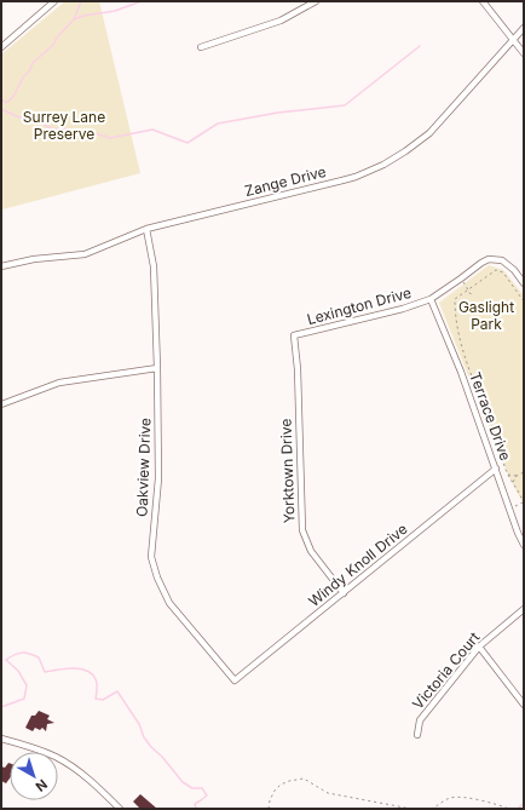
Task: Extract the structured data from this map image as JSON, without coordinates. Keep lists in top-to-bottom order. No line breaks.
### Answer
{"streets":{"street":["Zange Drive","Lexington Drive","Terrace Drive","Oakview Drive","Yorktown Drive","Windy Knoll Drive","Victoria Court"]},"crossings":[["Zange Drive","Oakview Drive"],["Lexington Drive","Terrace Drive"],["Lexington Drive","Yorktown Drive"],["Terrace Drive","Windy Knoll Drive"],["Oakview Drive","Windy Knoll Drive"],["Yorktown Drive","Windy Knoll Drive"]],"parks":["Surrey Lane Preserve","Gaslight Park"],"north":"bottom right"}
